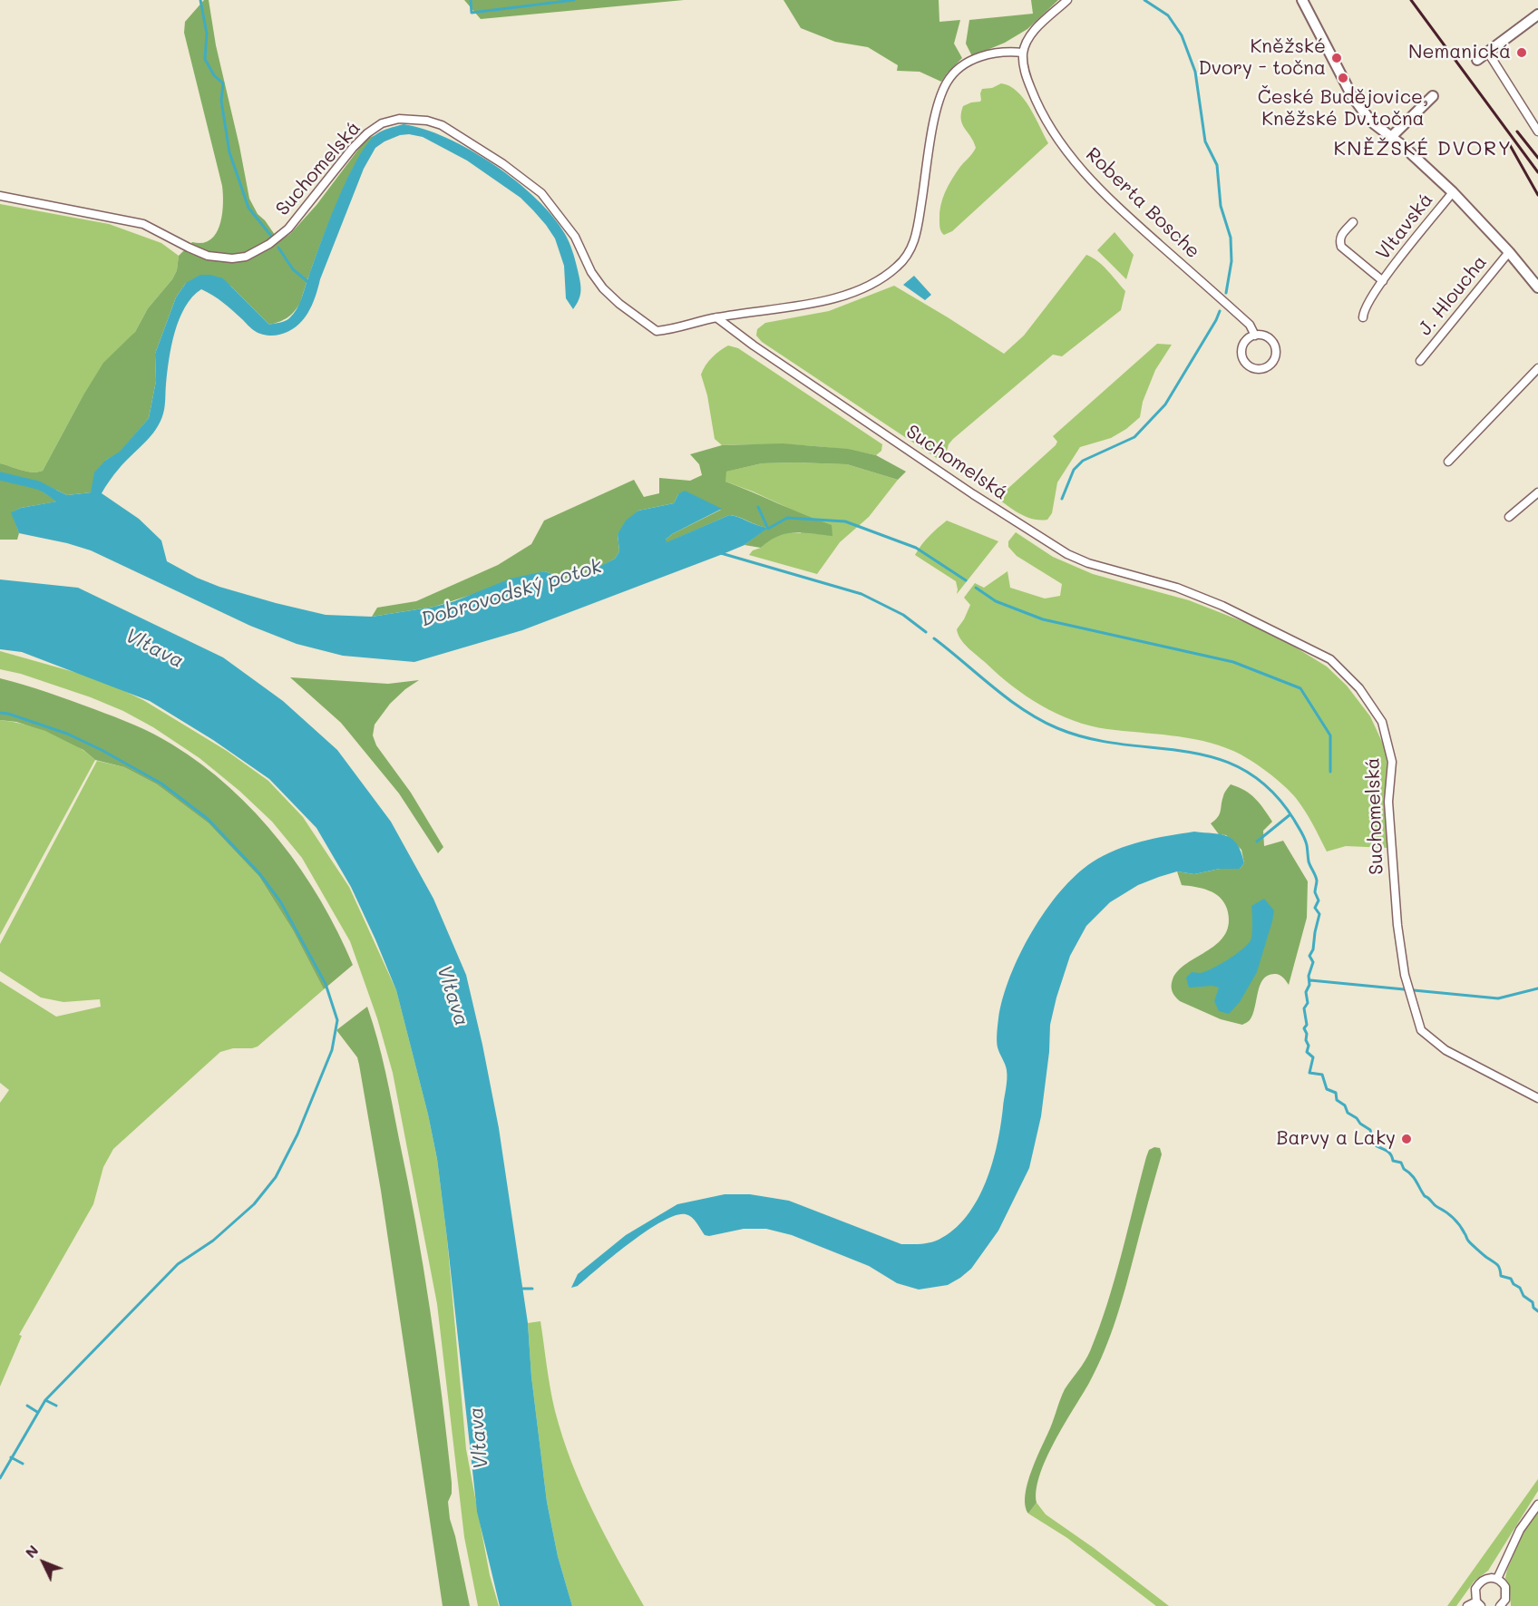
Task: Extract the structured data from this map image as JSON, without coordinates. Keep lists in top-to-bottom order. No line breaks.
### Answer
{"streets":{"street":["Suchomelská","Roberta Bosche","Vltavská","J. Hloucha"]},"districts":["KNĚŽSKÉ DVORY"],"water":["Dobrovodský potok","Vltava"],"places":["Nemanická","Kněžské Dvory - točna","České Budějovice, Kněžské Dv.točna","Barvy a Laky"],"north":"top left"}
